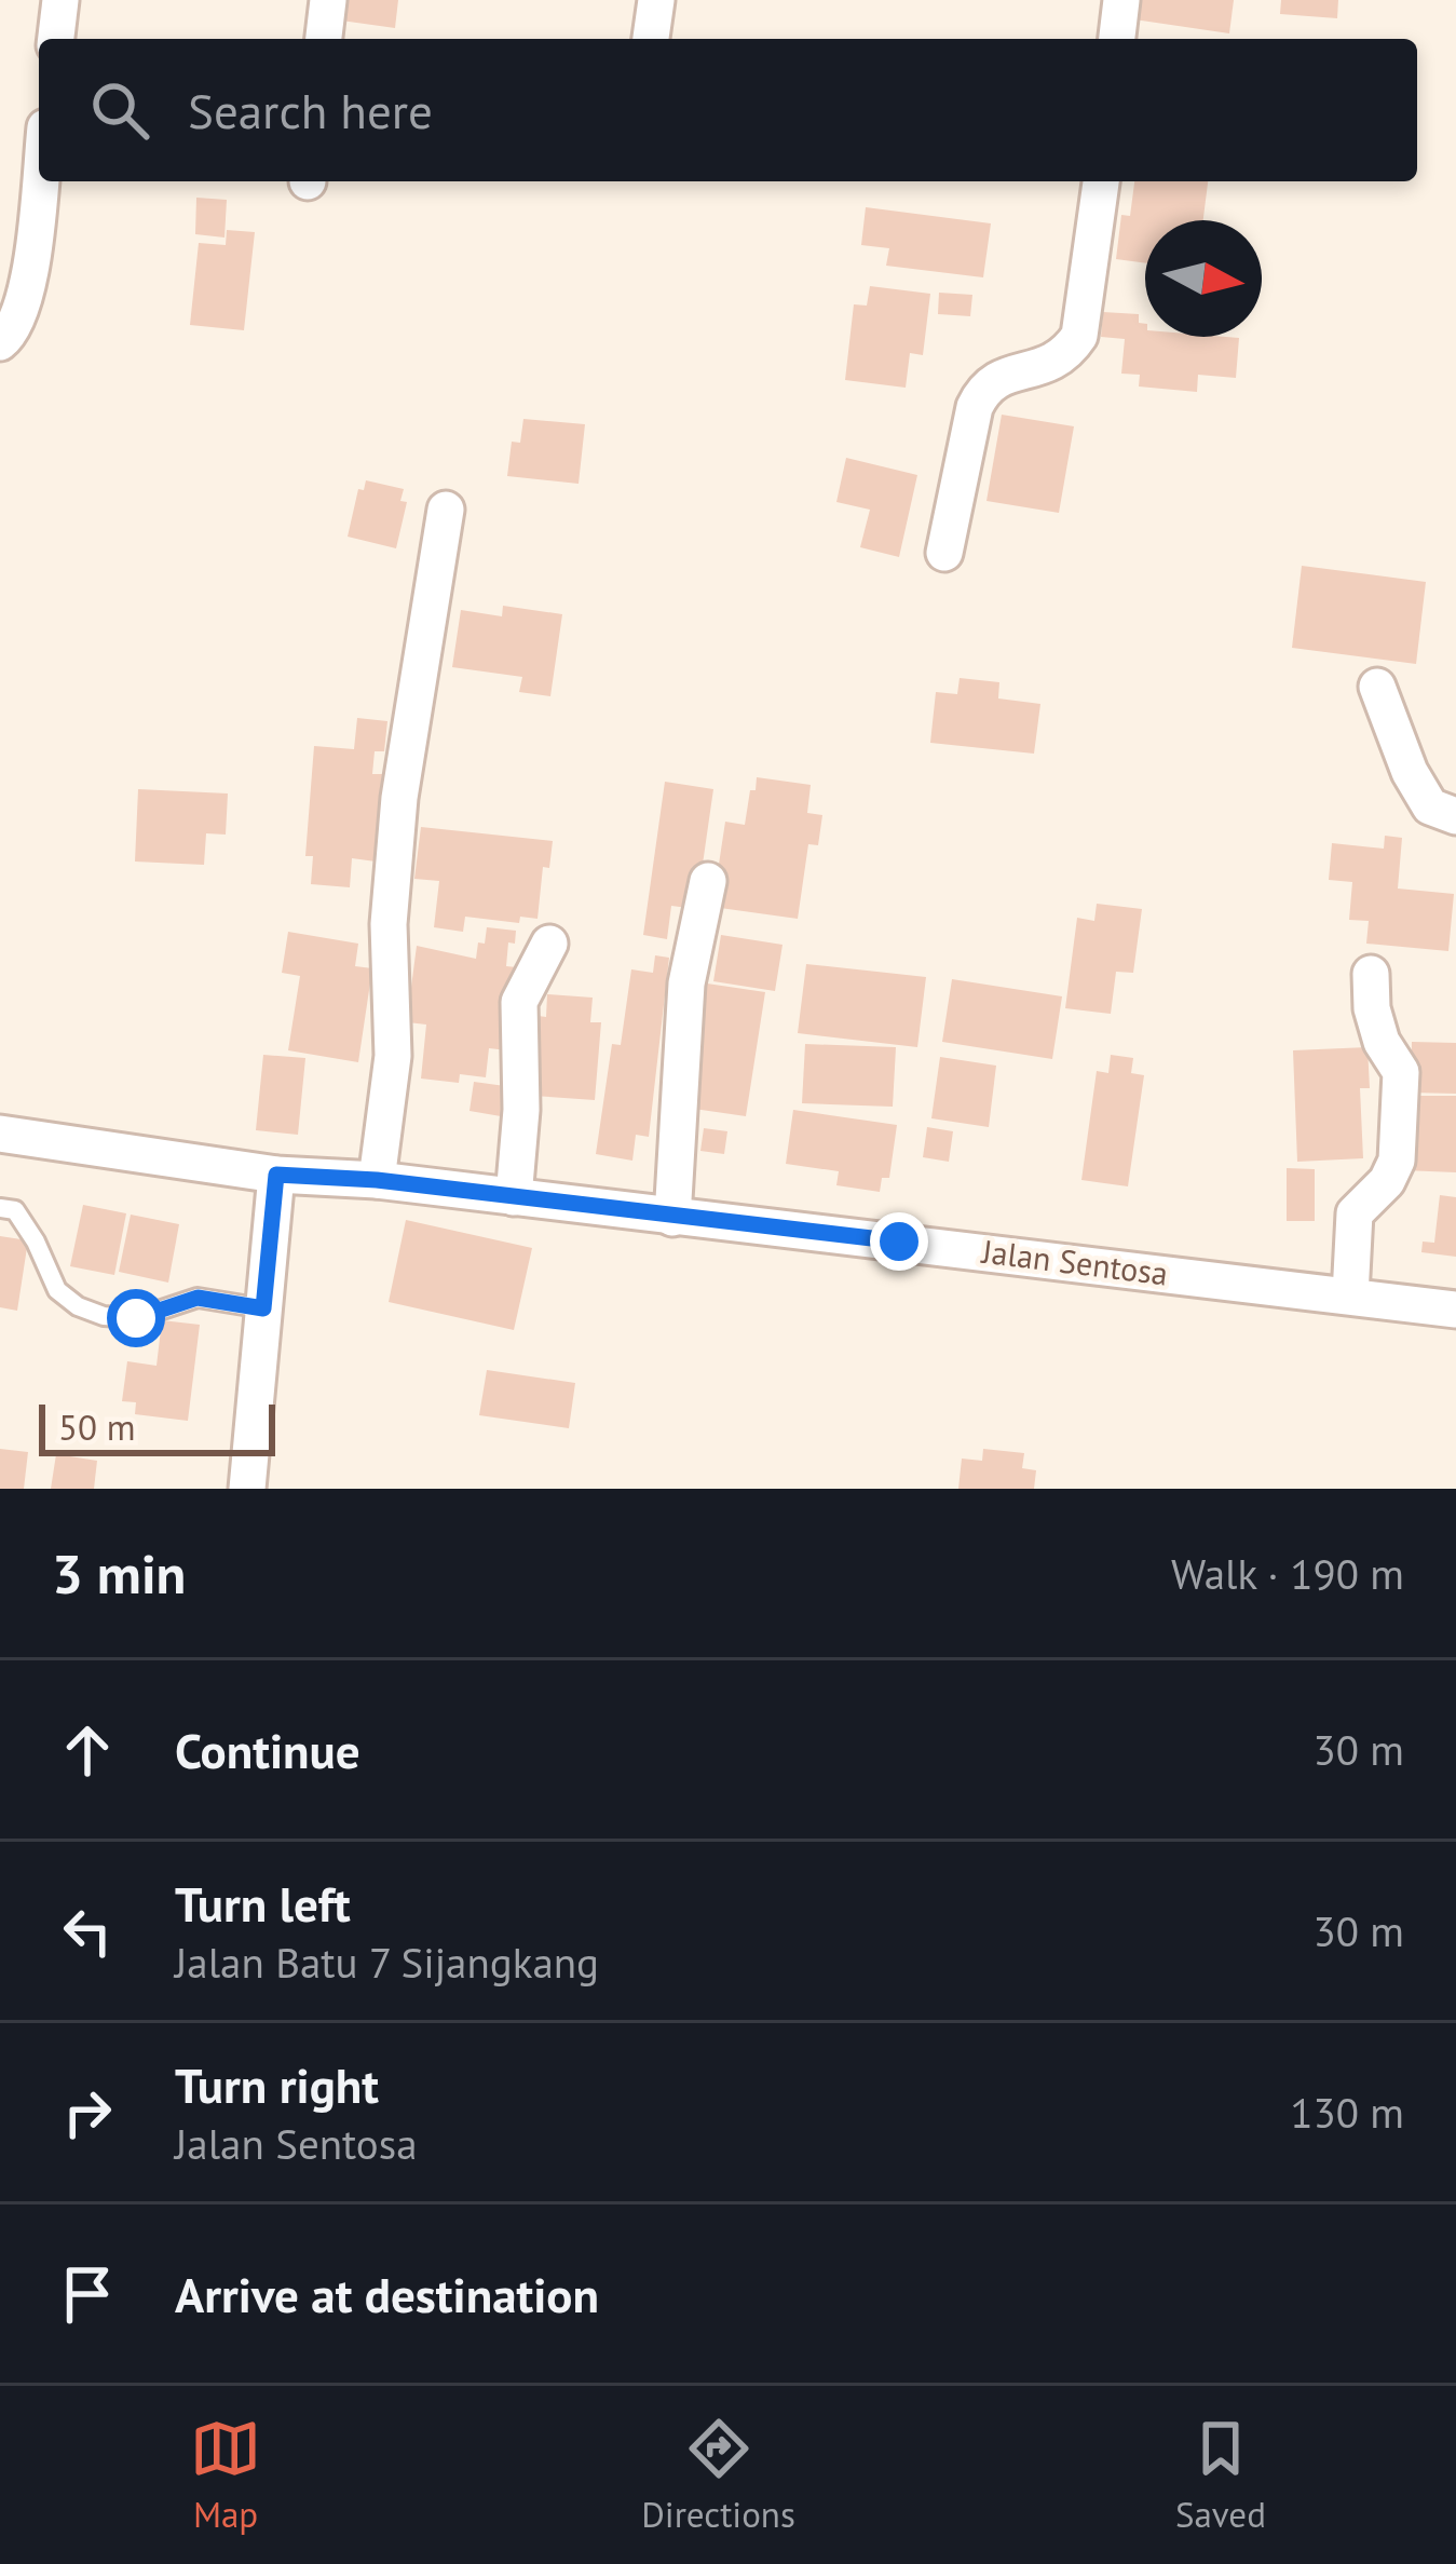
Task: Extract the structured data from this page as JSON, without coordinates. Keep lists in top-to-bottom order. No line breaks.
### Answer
{"streets":{"street":["Jalan Sentosa"]},"scale_bar":"50 m","north":"right","page":{"search":"Search here","scale":"50 m","heading":["3 min","Walk · 190 m"],"list":[["Continue","30 m"],["Turn left","Jalan Batu 7 Sijangkang","30 m"],["Turn right","Jalan Sentosa","130 m"],"Arrive at destination"],"nav":["Map","Directions","Saved"]}}
